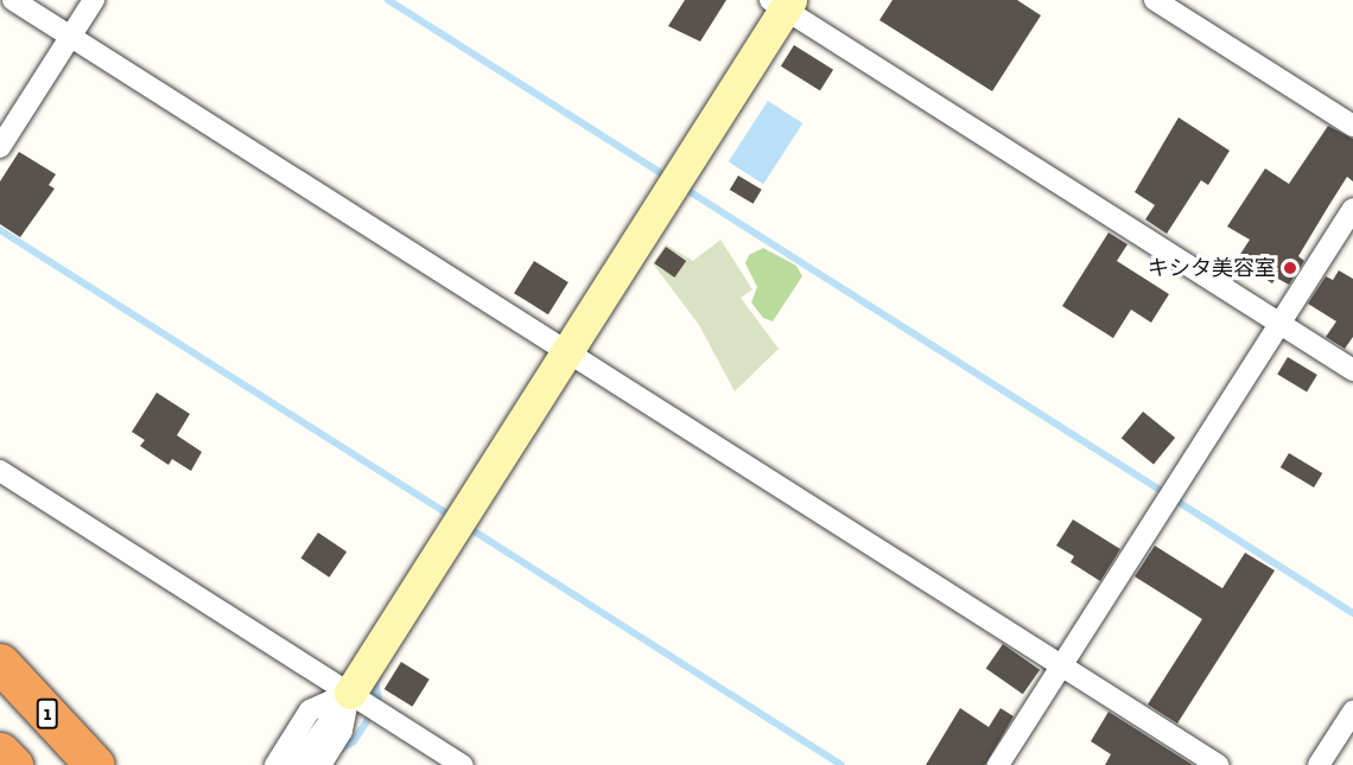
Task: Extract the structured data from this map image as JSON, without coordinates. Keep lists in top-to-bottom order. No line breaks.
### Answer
{"streets":{"highway":["1"]},"places":["キシタ美容室"]}
